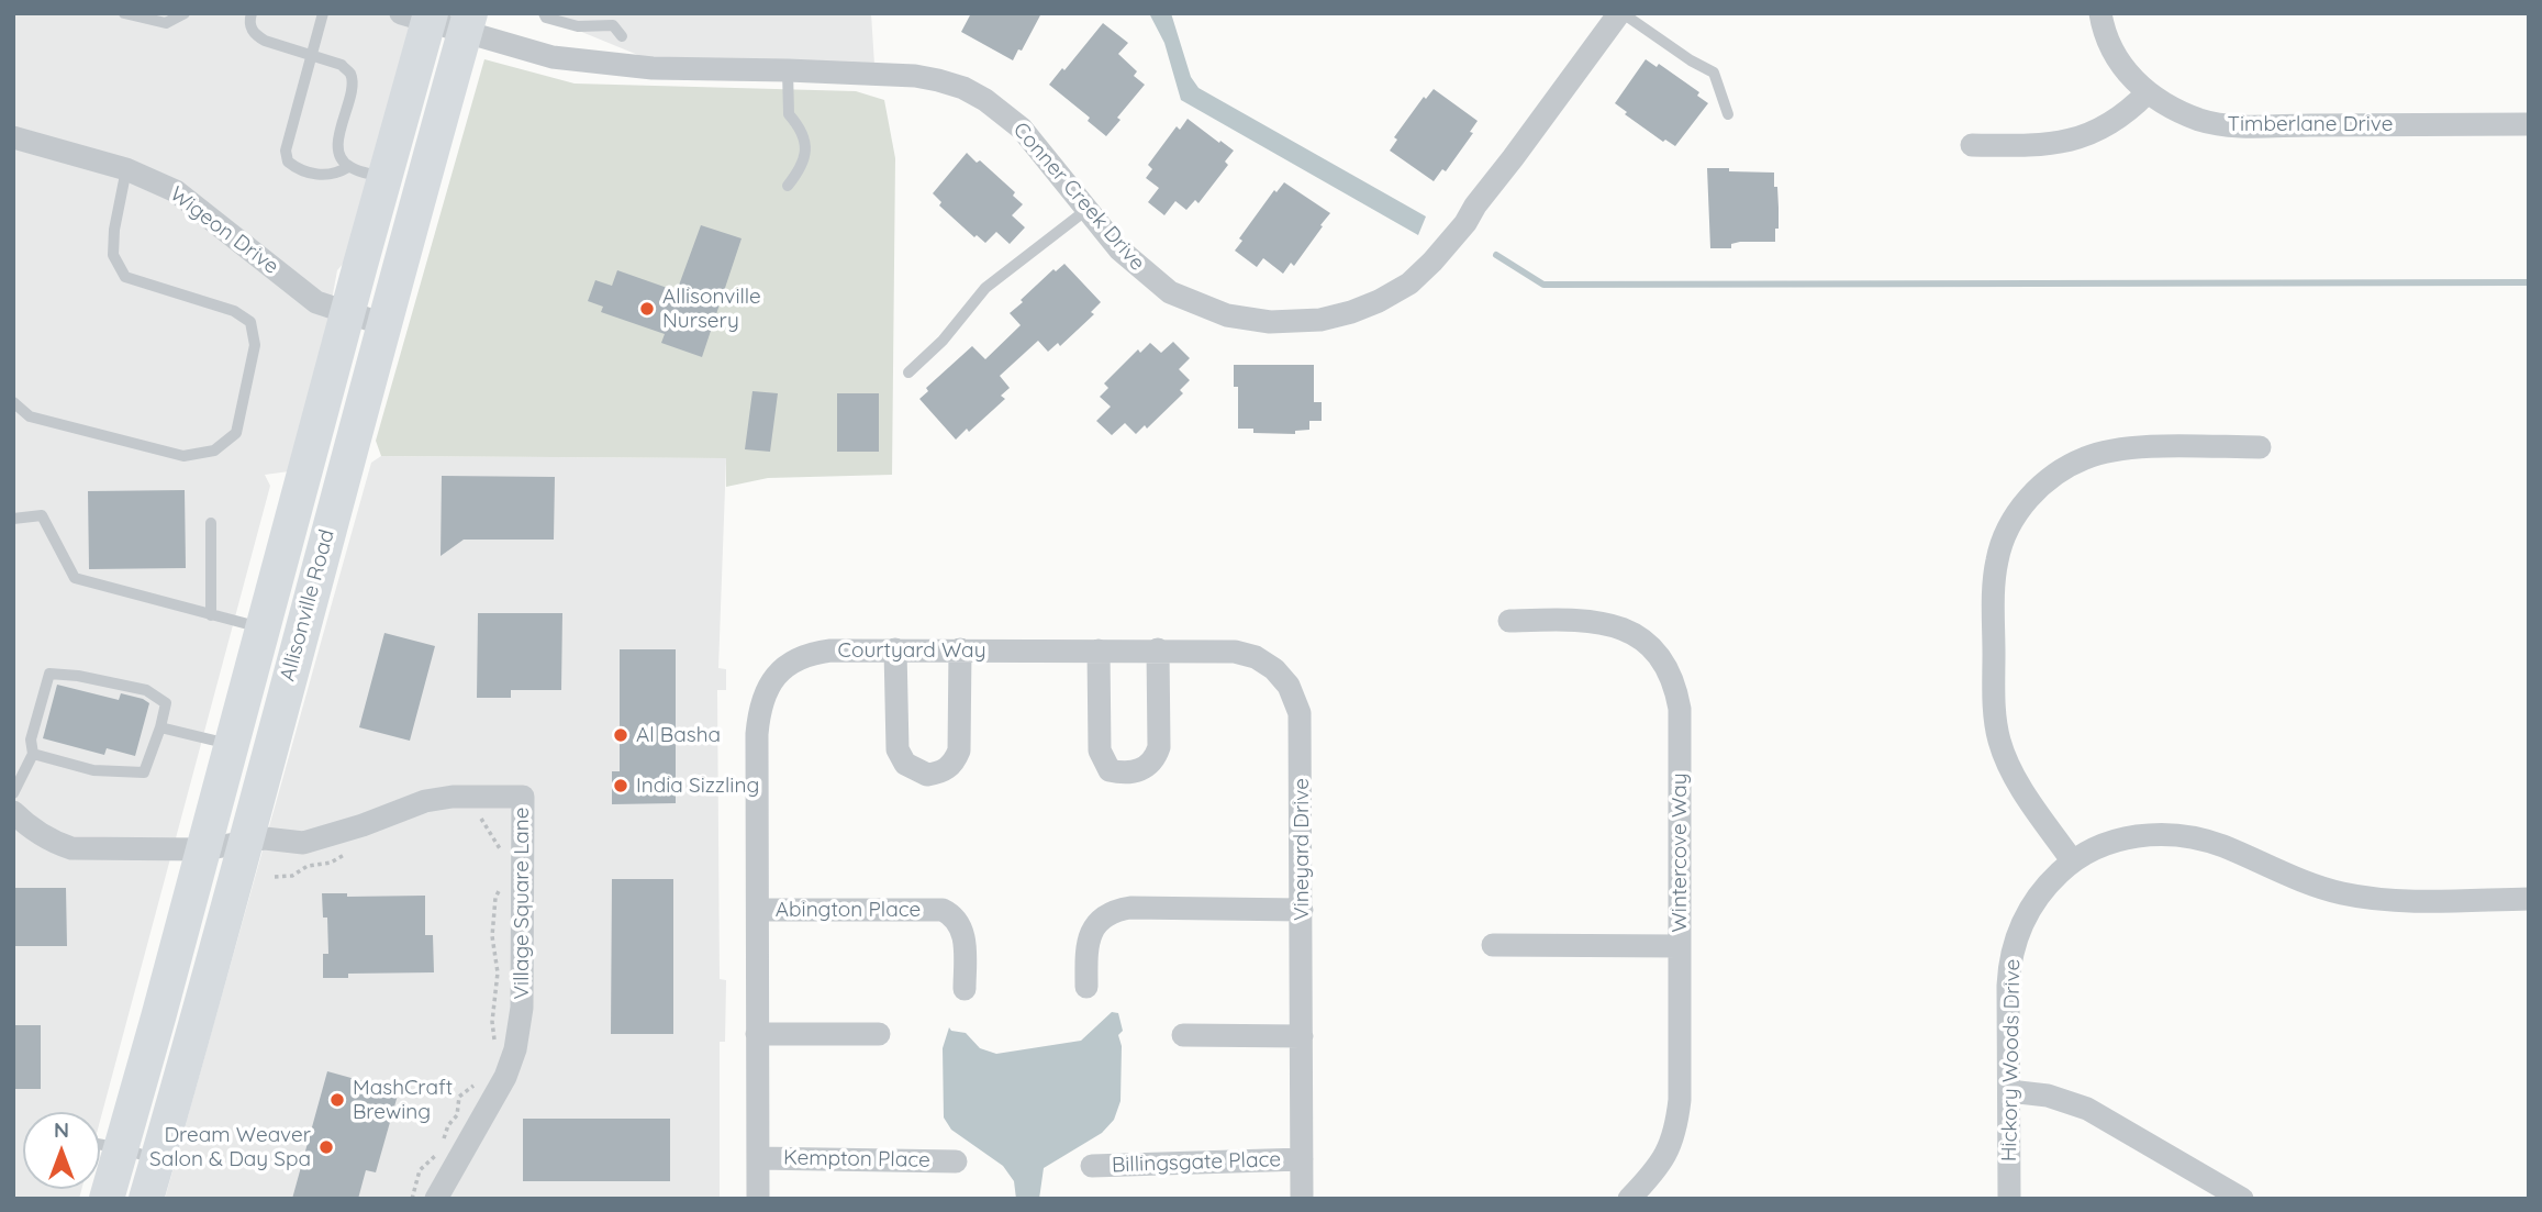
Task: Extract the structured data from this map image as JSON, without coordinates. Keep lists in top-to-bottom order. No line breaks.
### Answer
{"streets":{"main road":["Allisonville Road"],"street":["Timberlane Drive","Conner Creek Drive","Wigeon Drive","Courtyard Way","Vineyard Drive","Wintercove Way","Village Square Lane","Abington Place","Hickory Woods Drive","Kempton Place","Billingsgate Place"]},"crossings":[["Conner Creek Drive","Allisonville Road"],["Wigeon Drive","Allisonville Road"],["Allisonville Road","Village Square Lane"],["Courtyard Way","Vineyard Drive"],["Courtyard Way","Abington Place"],["Courtyard Way","Kempton Place"],["Vineyard Drive","Billingsgate Place"]],"places":["Allisonville Nursery","Al Basha","India Sizzling","MashCraft Brewing","Dream Weaver Salon & Day Spa"],"north":"top"}
